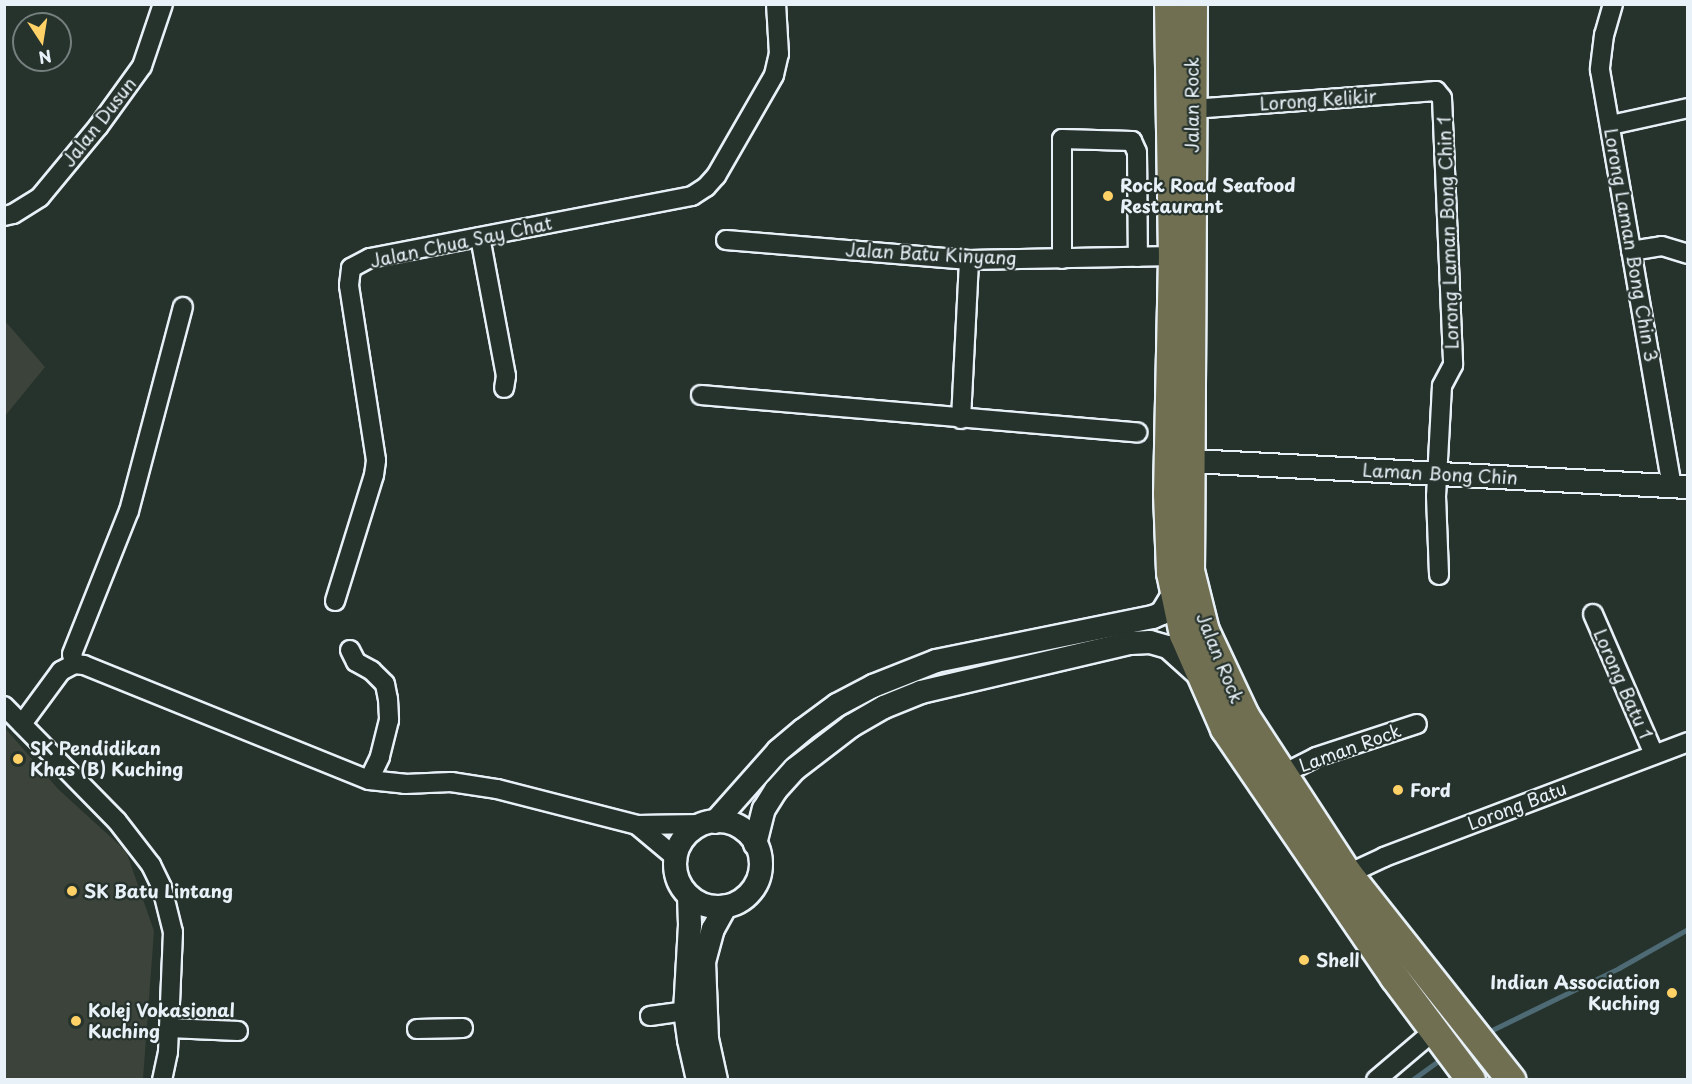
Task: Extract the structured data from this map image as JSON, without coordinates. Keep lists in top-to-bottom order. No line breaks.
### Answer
{"streets":{"main road":["Jalan Rock"],"street":["Lorong Kelikir","Jalan Dusun","Lorong Laman Bong Chin 1","Jalan Chua Say Chat","Lorong Laman Bong Chin 3","Jalan Batu Kinyang","Laman Bong Chin","Lorong Batu 1","Laman Rock","Lorong Batu"]},"crossings":[["Lorong Kelikir","Jalan Rock"],["Lorong Kelikir","Lorong Laman Bong Chin 1"],["Jalan Rock","Jalan Batu Kinyang"],["Jalan Rock","Laman Bong Chin"],["Jalan Rock","Laman Rock"],["Jalan Rock","Lorong Batu"],["Lorong Laman Bong Chin 1","Laman Bong Chin"],["Lorong Laman Bong Chin 3","Laman Bong Chin"],["Lorong Batu 1","Lorong Batu"]],"places":["Rock Road Seafood Restaurant","SK Pendidikan Khas (B) Kuching","Ford","SK Batu Lintang","Shell","Indian Association Kuching","Kolej Vokasional Kuching"],"north":"bottom"}
